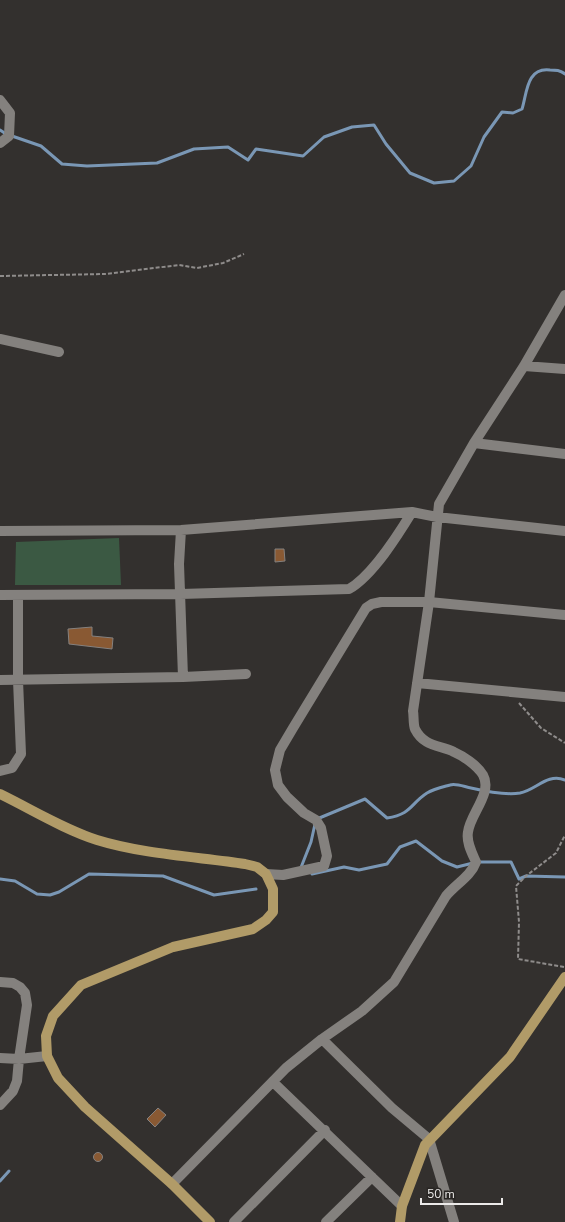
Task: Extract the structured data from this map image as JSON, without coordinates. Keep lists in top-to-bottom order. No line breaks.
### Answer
{"scale_bar":"50 m"}
